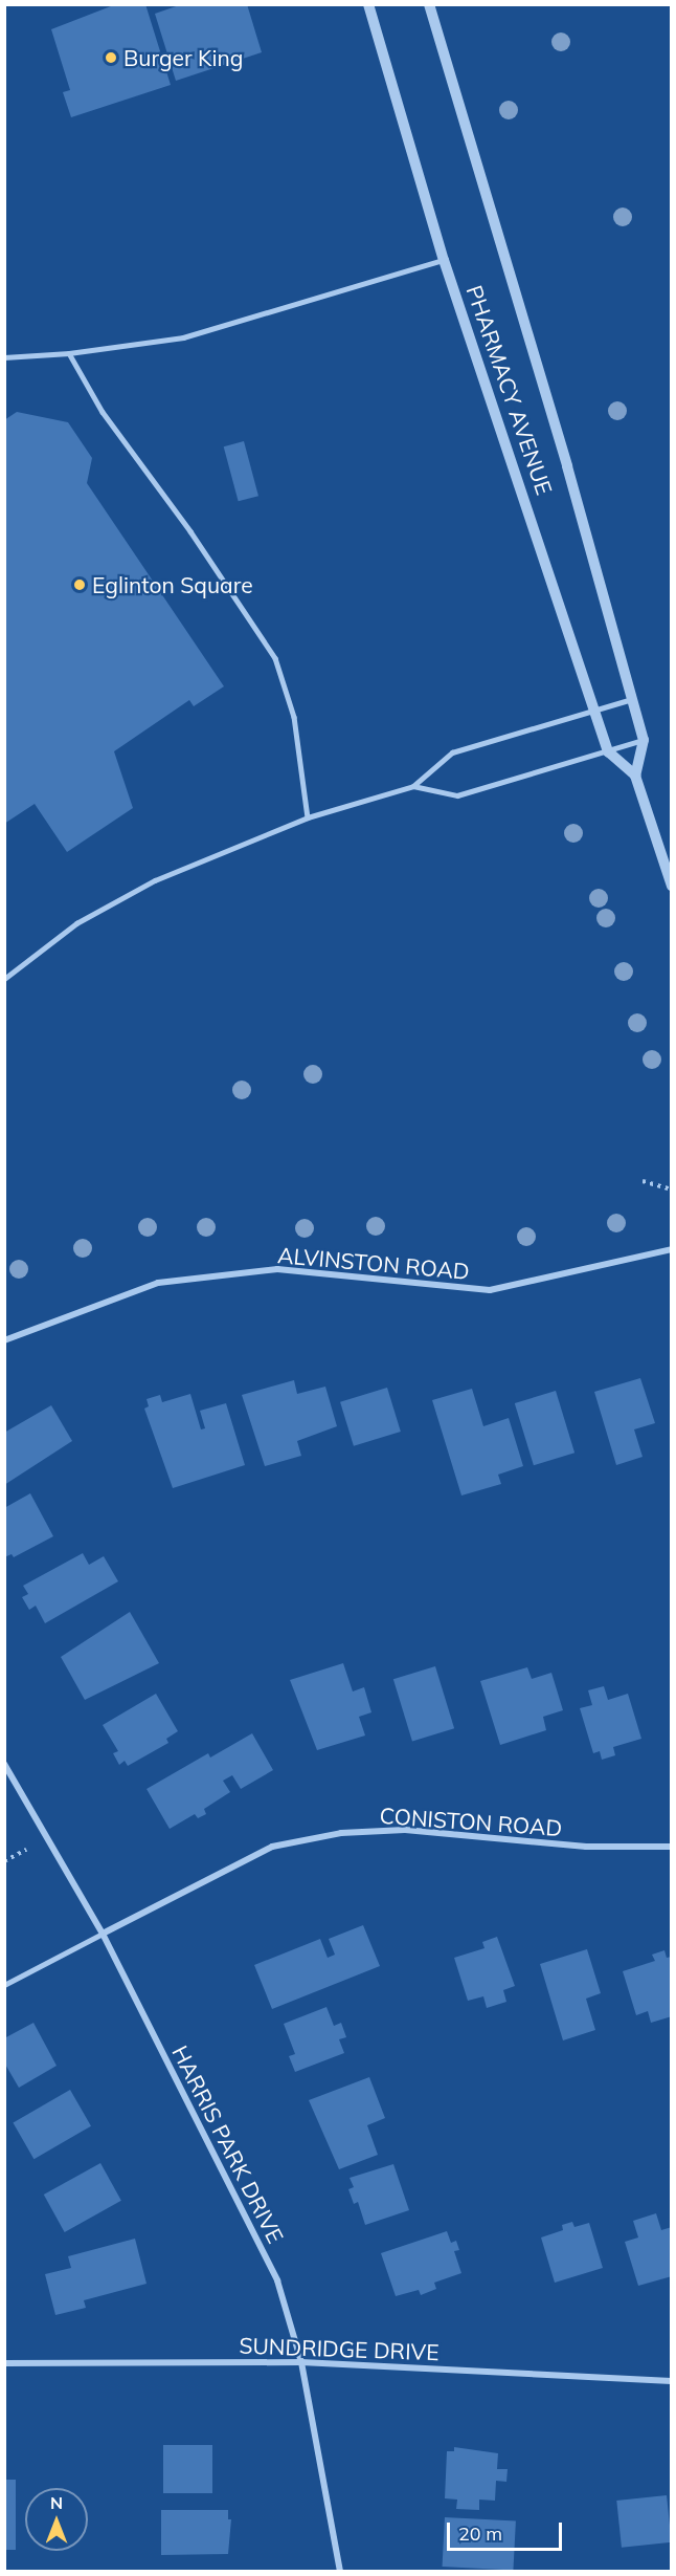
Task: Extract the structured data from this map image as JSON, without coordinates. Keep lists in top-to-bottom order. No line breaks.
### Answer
{"streets":{"street":["PHARMACY AVENUE","ALVINSTON ROAD","CONISTON ROAD","HARRIS PARK DRIVE","SUNDRIDGE DRIVE"]},"crossings":[["CONISTON ROAD","HARRIS PARK DRIVE"],["HARRIS PARK DRIVE","SUNDRIDGE DRIVE"]],"places":["Burger King","Eglinton Square"],"scale_bar":"20 m","north":"top"}
